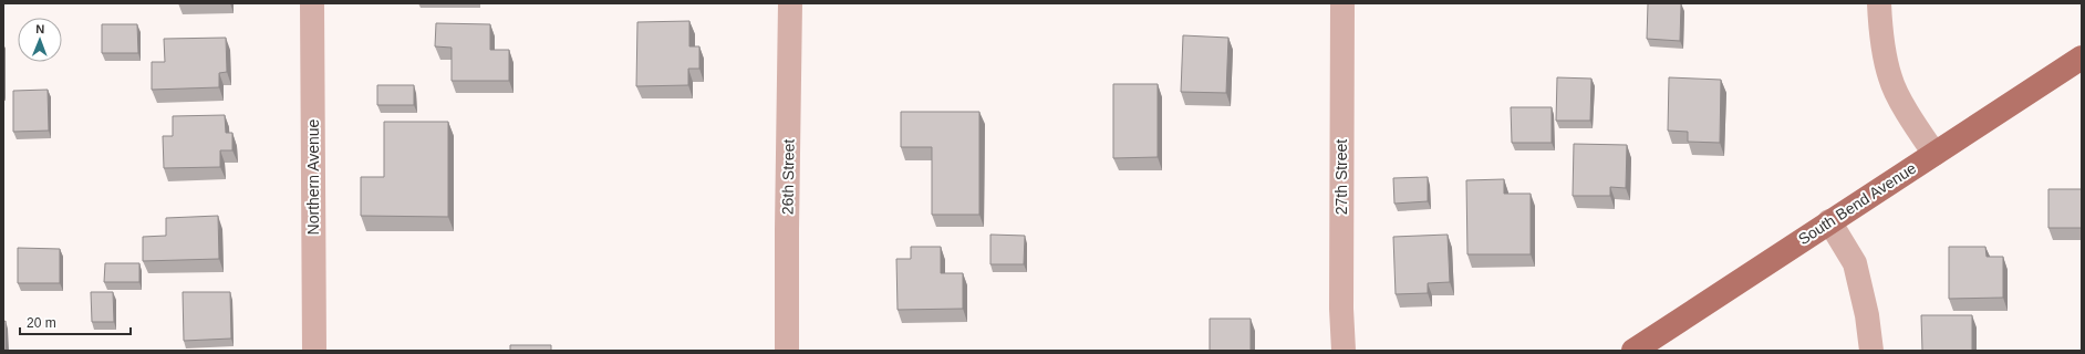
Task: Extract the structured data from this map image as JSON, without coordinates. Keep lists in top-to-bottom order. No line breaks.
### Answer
{"streets":{"main road":["South Bend Avenue"],"street":["Northern Avenue","26th Street","27th Street"]},"scale_bar":"20 m","north":"top"}
